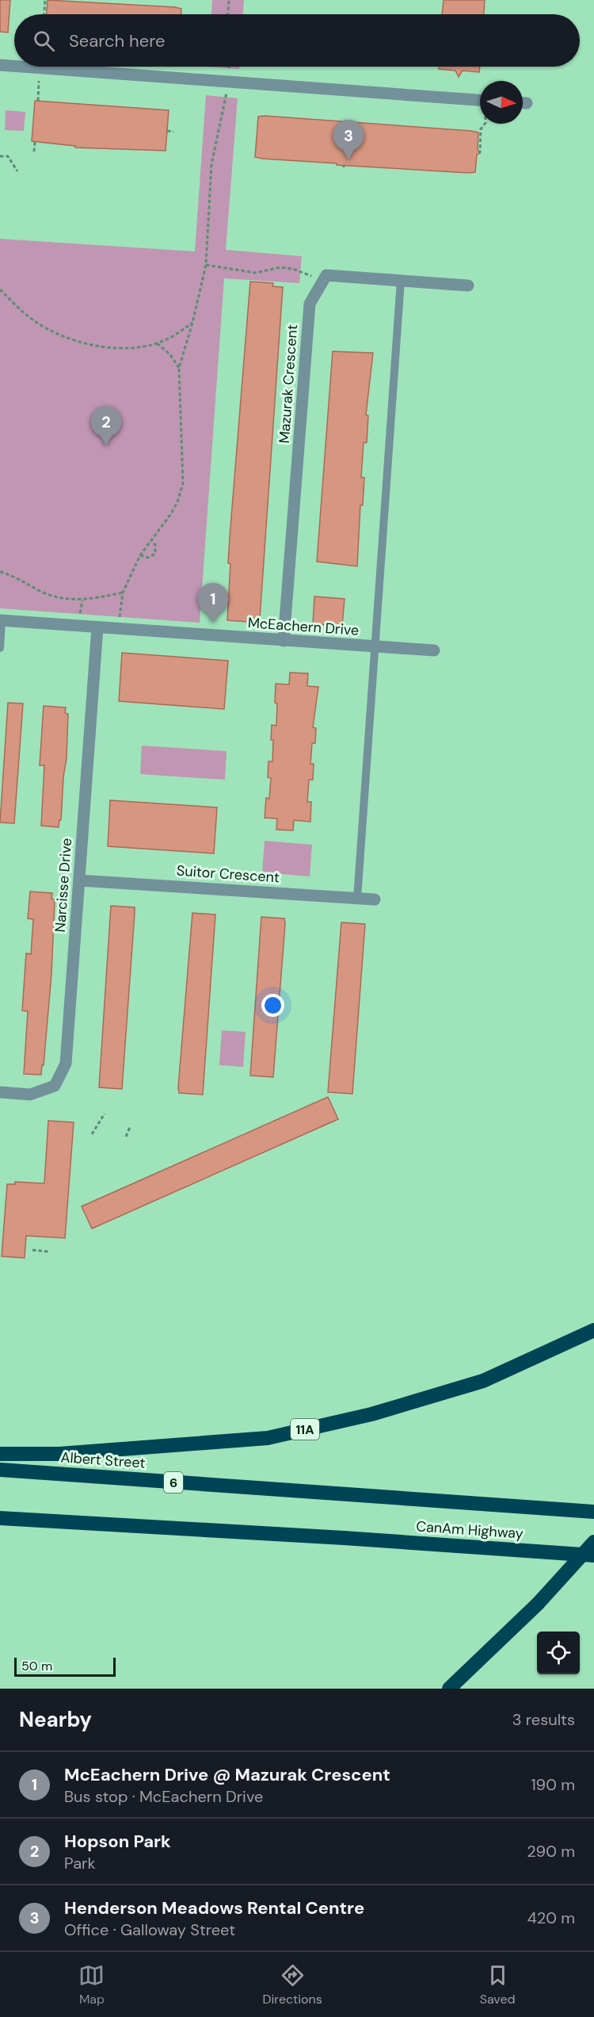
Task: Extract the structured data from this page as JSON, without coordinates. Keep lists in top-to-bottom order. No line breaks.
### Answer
{"streets":{"highway":["11A","Albert Street","6","CanAm Highway"],"street":["Mazurak Crescent","McEachern Drive","Suitor Crescent","Narcisse Drive"]},"crossings":[["Mazurak Crescent","McEachern Drive"],["McEachern Drive","Narcisse Drive"],["Suitor Crescent","Narcisse Drive"],["Albert Street","CanAm Highway"]],"scale_bar":"50 m","north":"right","page":{"search":"Search here","pins":["3","2","1"],"scale":"50 m","heading":["Nearby","3 results"],"list":[{"mark":"1","name":"McEachern Drive @ Mazurak Crescent","note":"Bus stop · McEachern Drive","value":"190 m"},{"mark":"2","name":"Hopson Park","note":"Park","value":"290 m"},{"mark":"3","name":"Henderson Meadows Rental Centre","note":"Office · Galloway Street","value":"420 m"}],"nav":["Map","Directions","Saved"]}}
